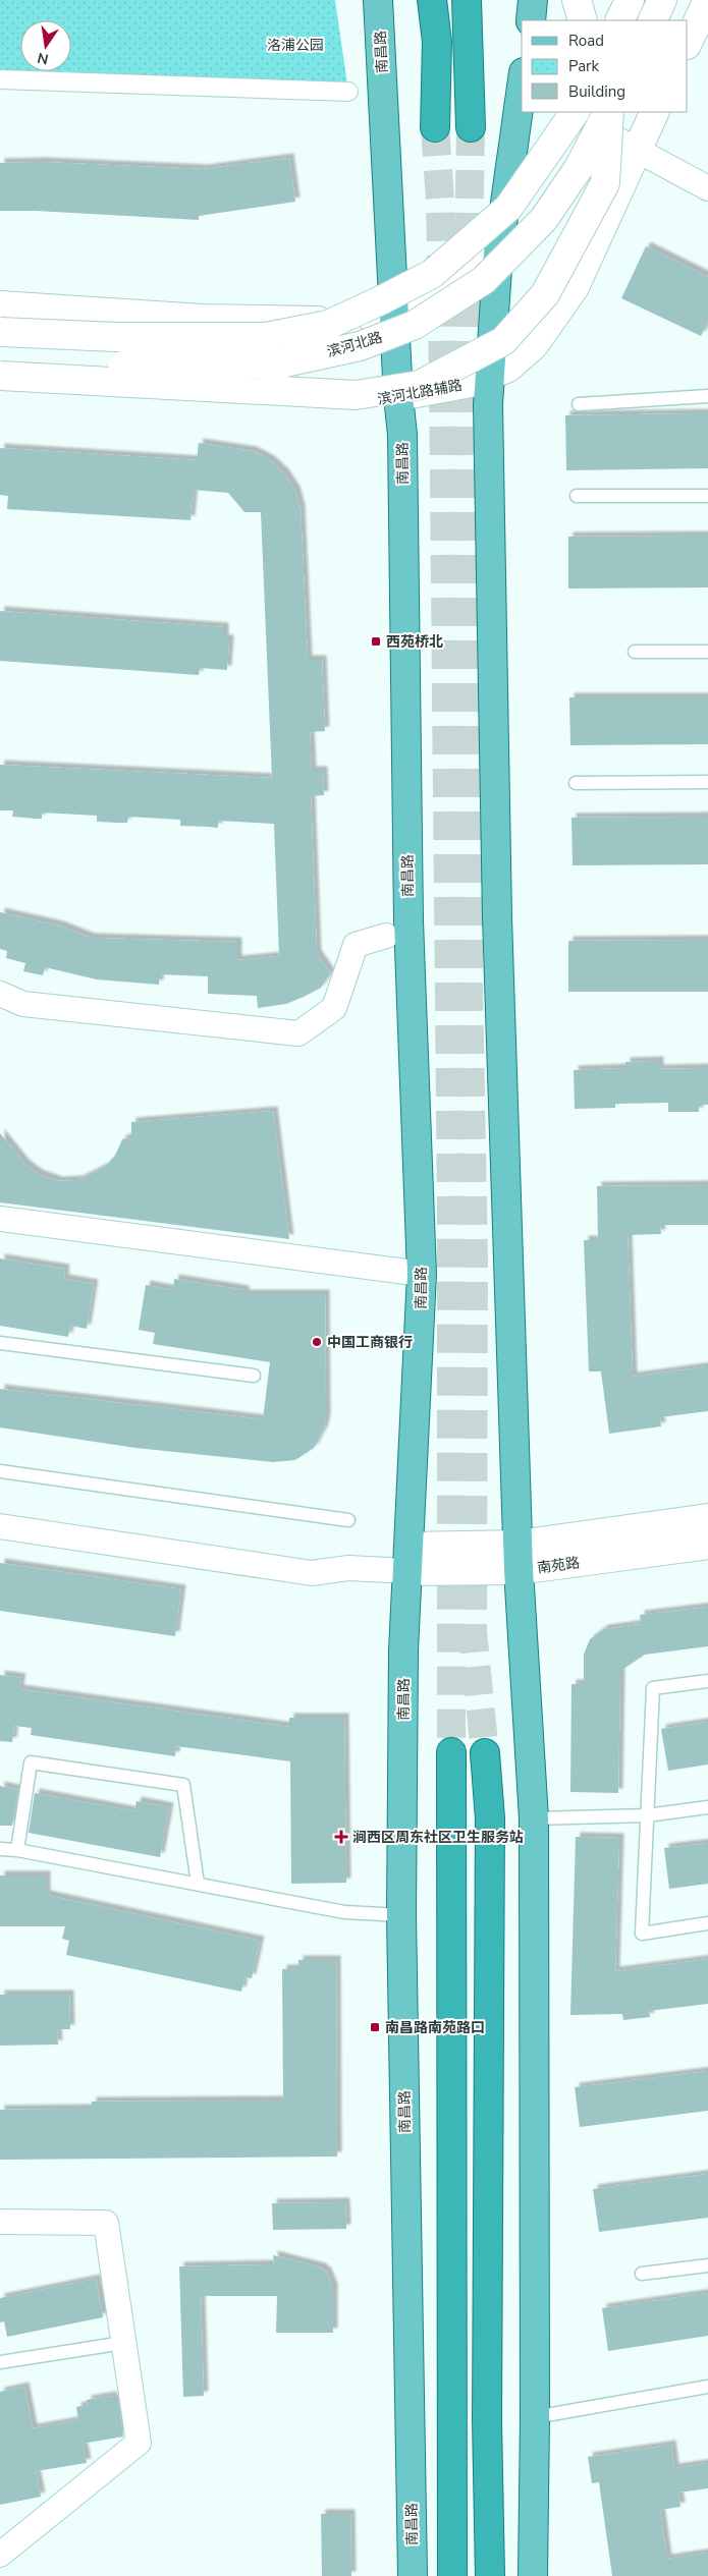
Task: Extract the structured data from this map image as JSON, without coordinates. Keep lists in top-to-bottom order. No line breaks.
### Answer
{"streets":{"main road":["南昌路","滨河北路","滨河北路辅路","南苑路"]},"crossings":[["南昌路","滨河北路辅路"],["南昌路","南苑路"]],"parks":["洛浦公园"],"places":{"transit":["西苑桥北","南昌路南苑路口"],"other":["中国工商银行"],"health":["涧西区周东社区卫生服务站"]},"legend":["Road","Park","Building"],"north":"bottom"}
